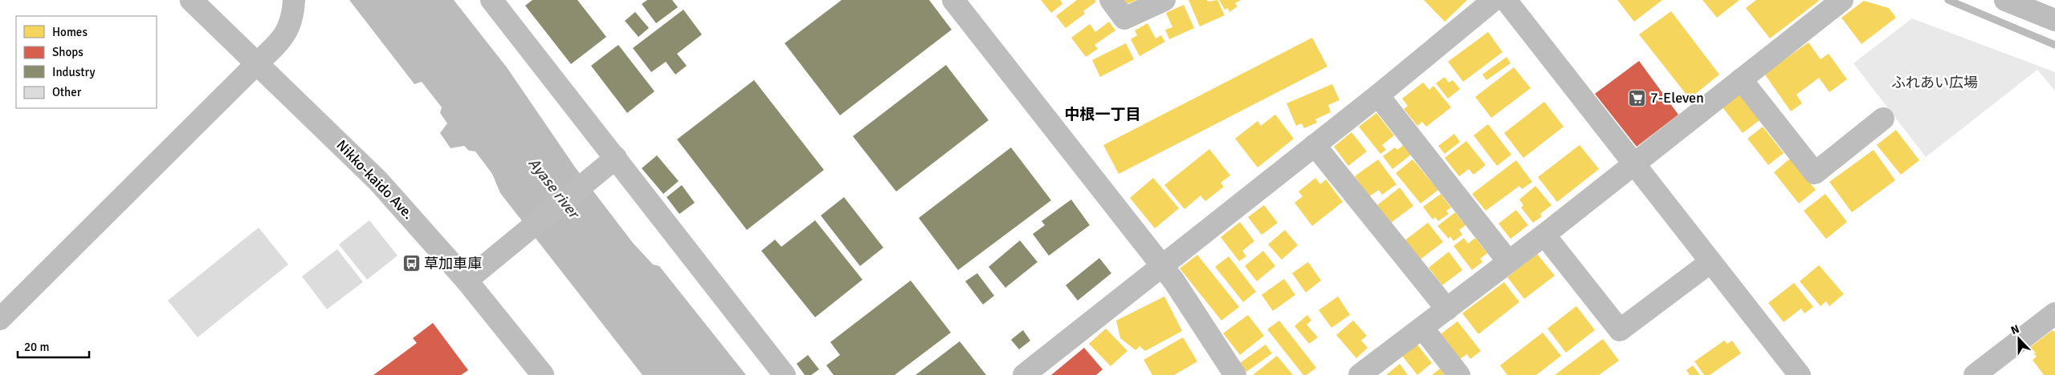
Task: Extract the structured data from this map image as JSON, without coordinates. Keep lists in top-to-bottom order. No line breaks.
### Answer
{"streets":{"street":["Nikko-kaido Ave."]},"districts":["中根一丁目"],"water":["Ayase river"],"parks":["ふれあい広場"],"places":{"supermarket":["7-Eleven"],"bus stop":["草加車庫"]},"legend":["Homes","Shops","Industry","Other"],"scale_bar":"20 m","north":"top"}
